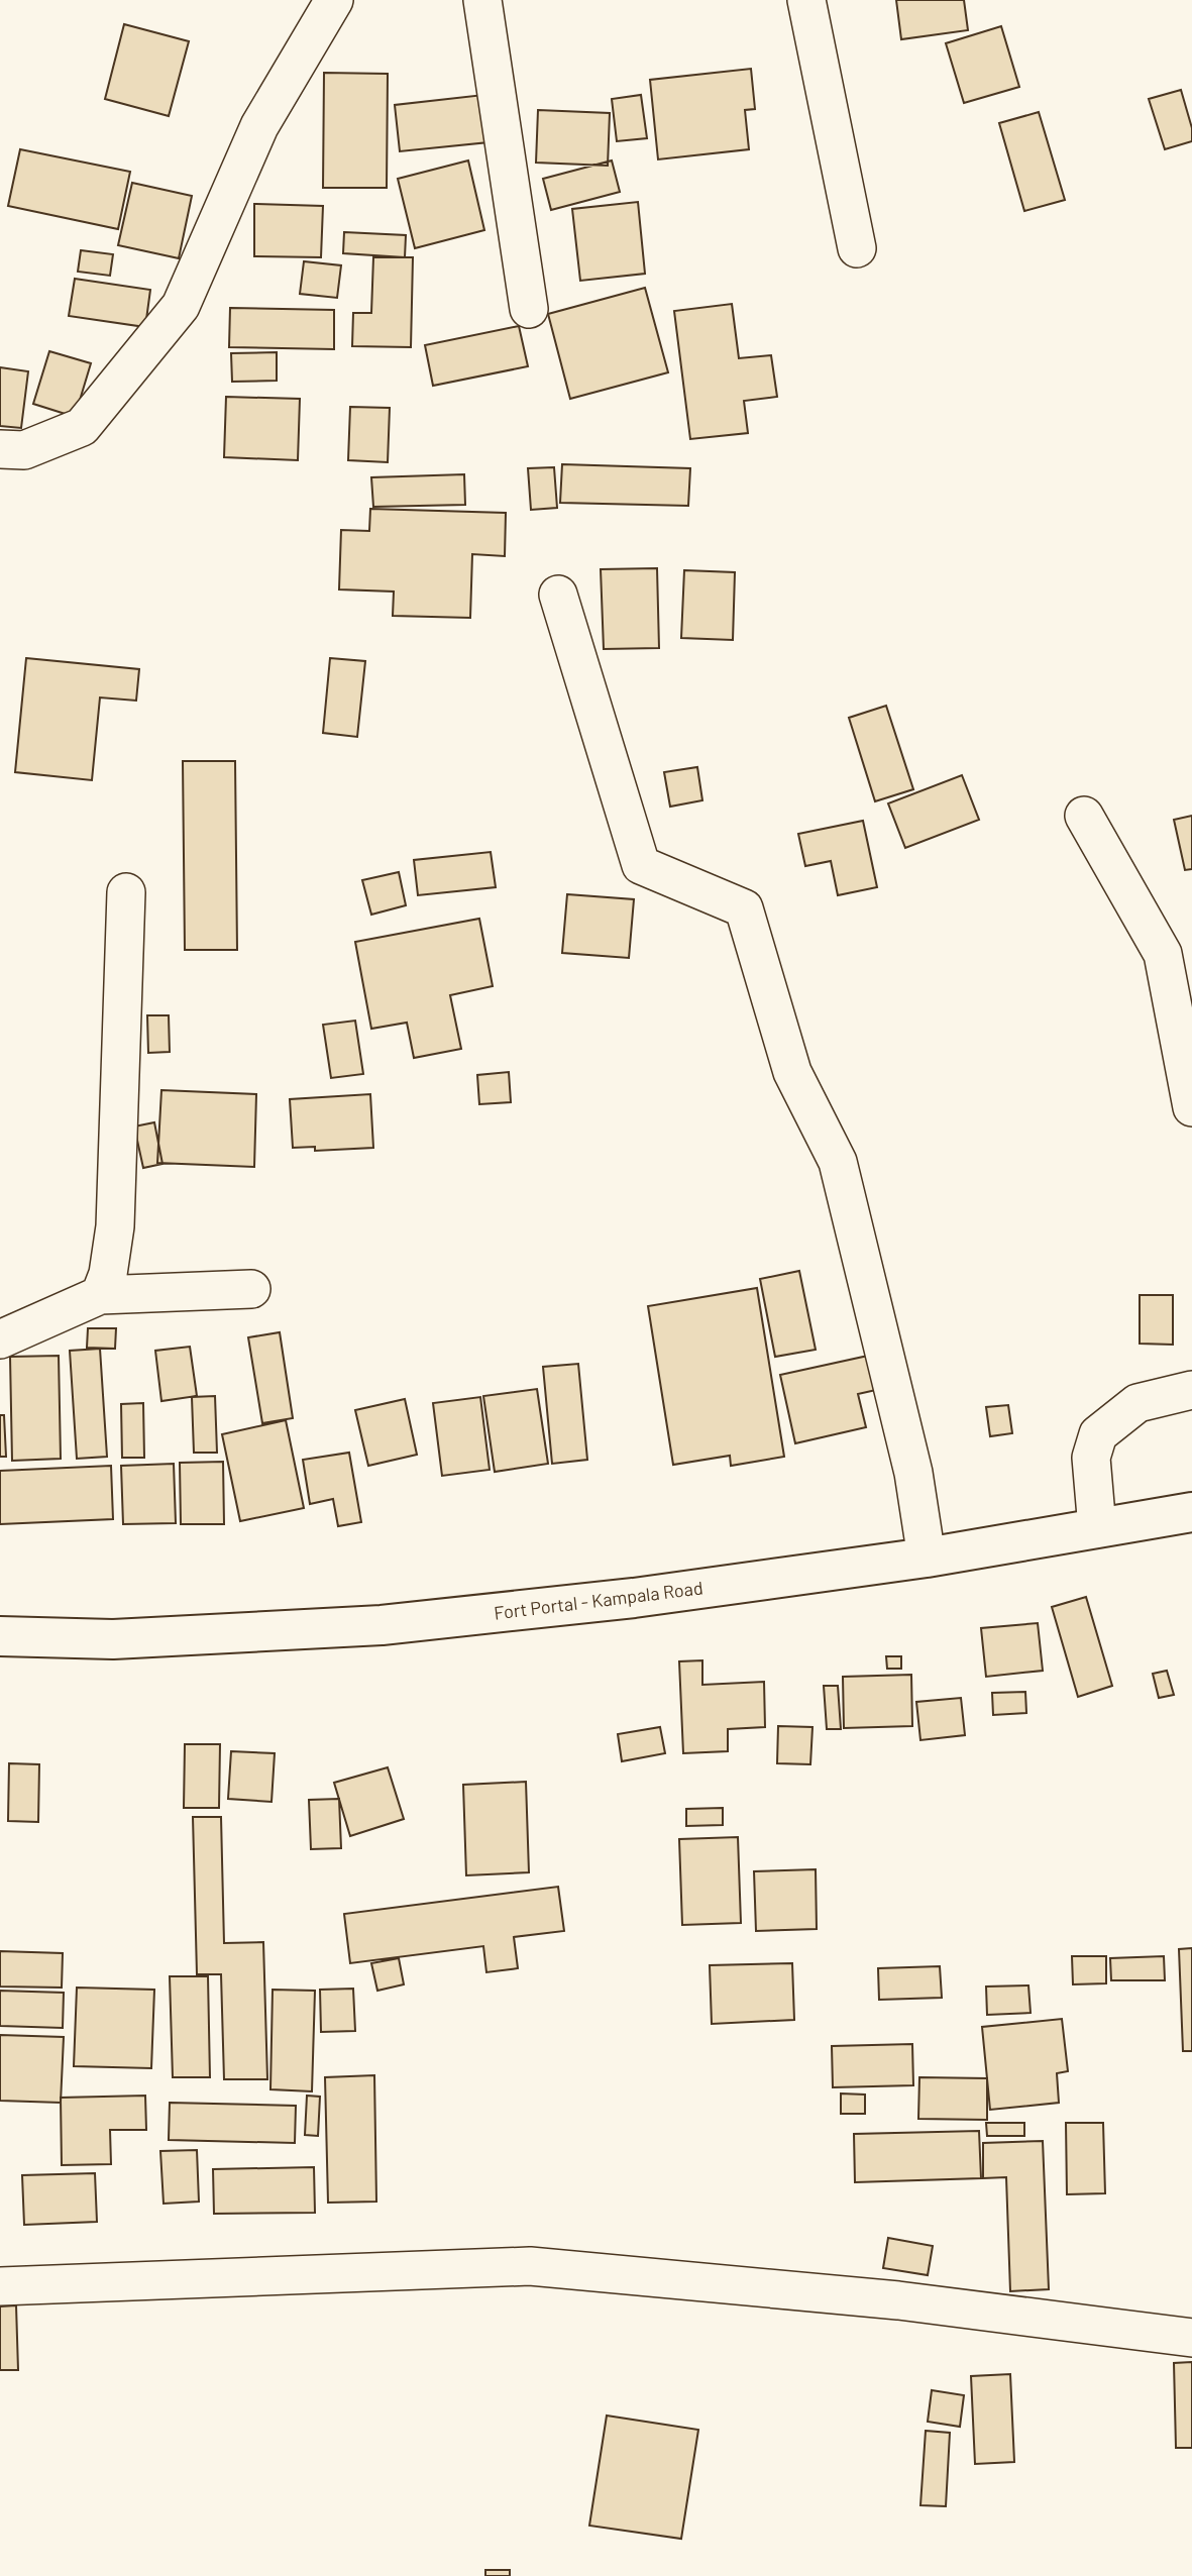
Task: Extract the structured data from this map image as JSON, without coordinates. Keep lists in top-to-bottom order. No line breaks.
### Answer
{"streets":{"main road":["Fort Portal - Kampala Road"]}}
